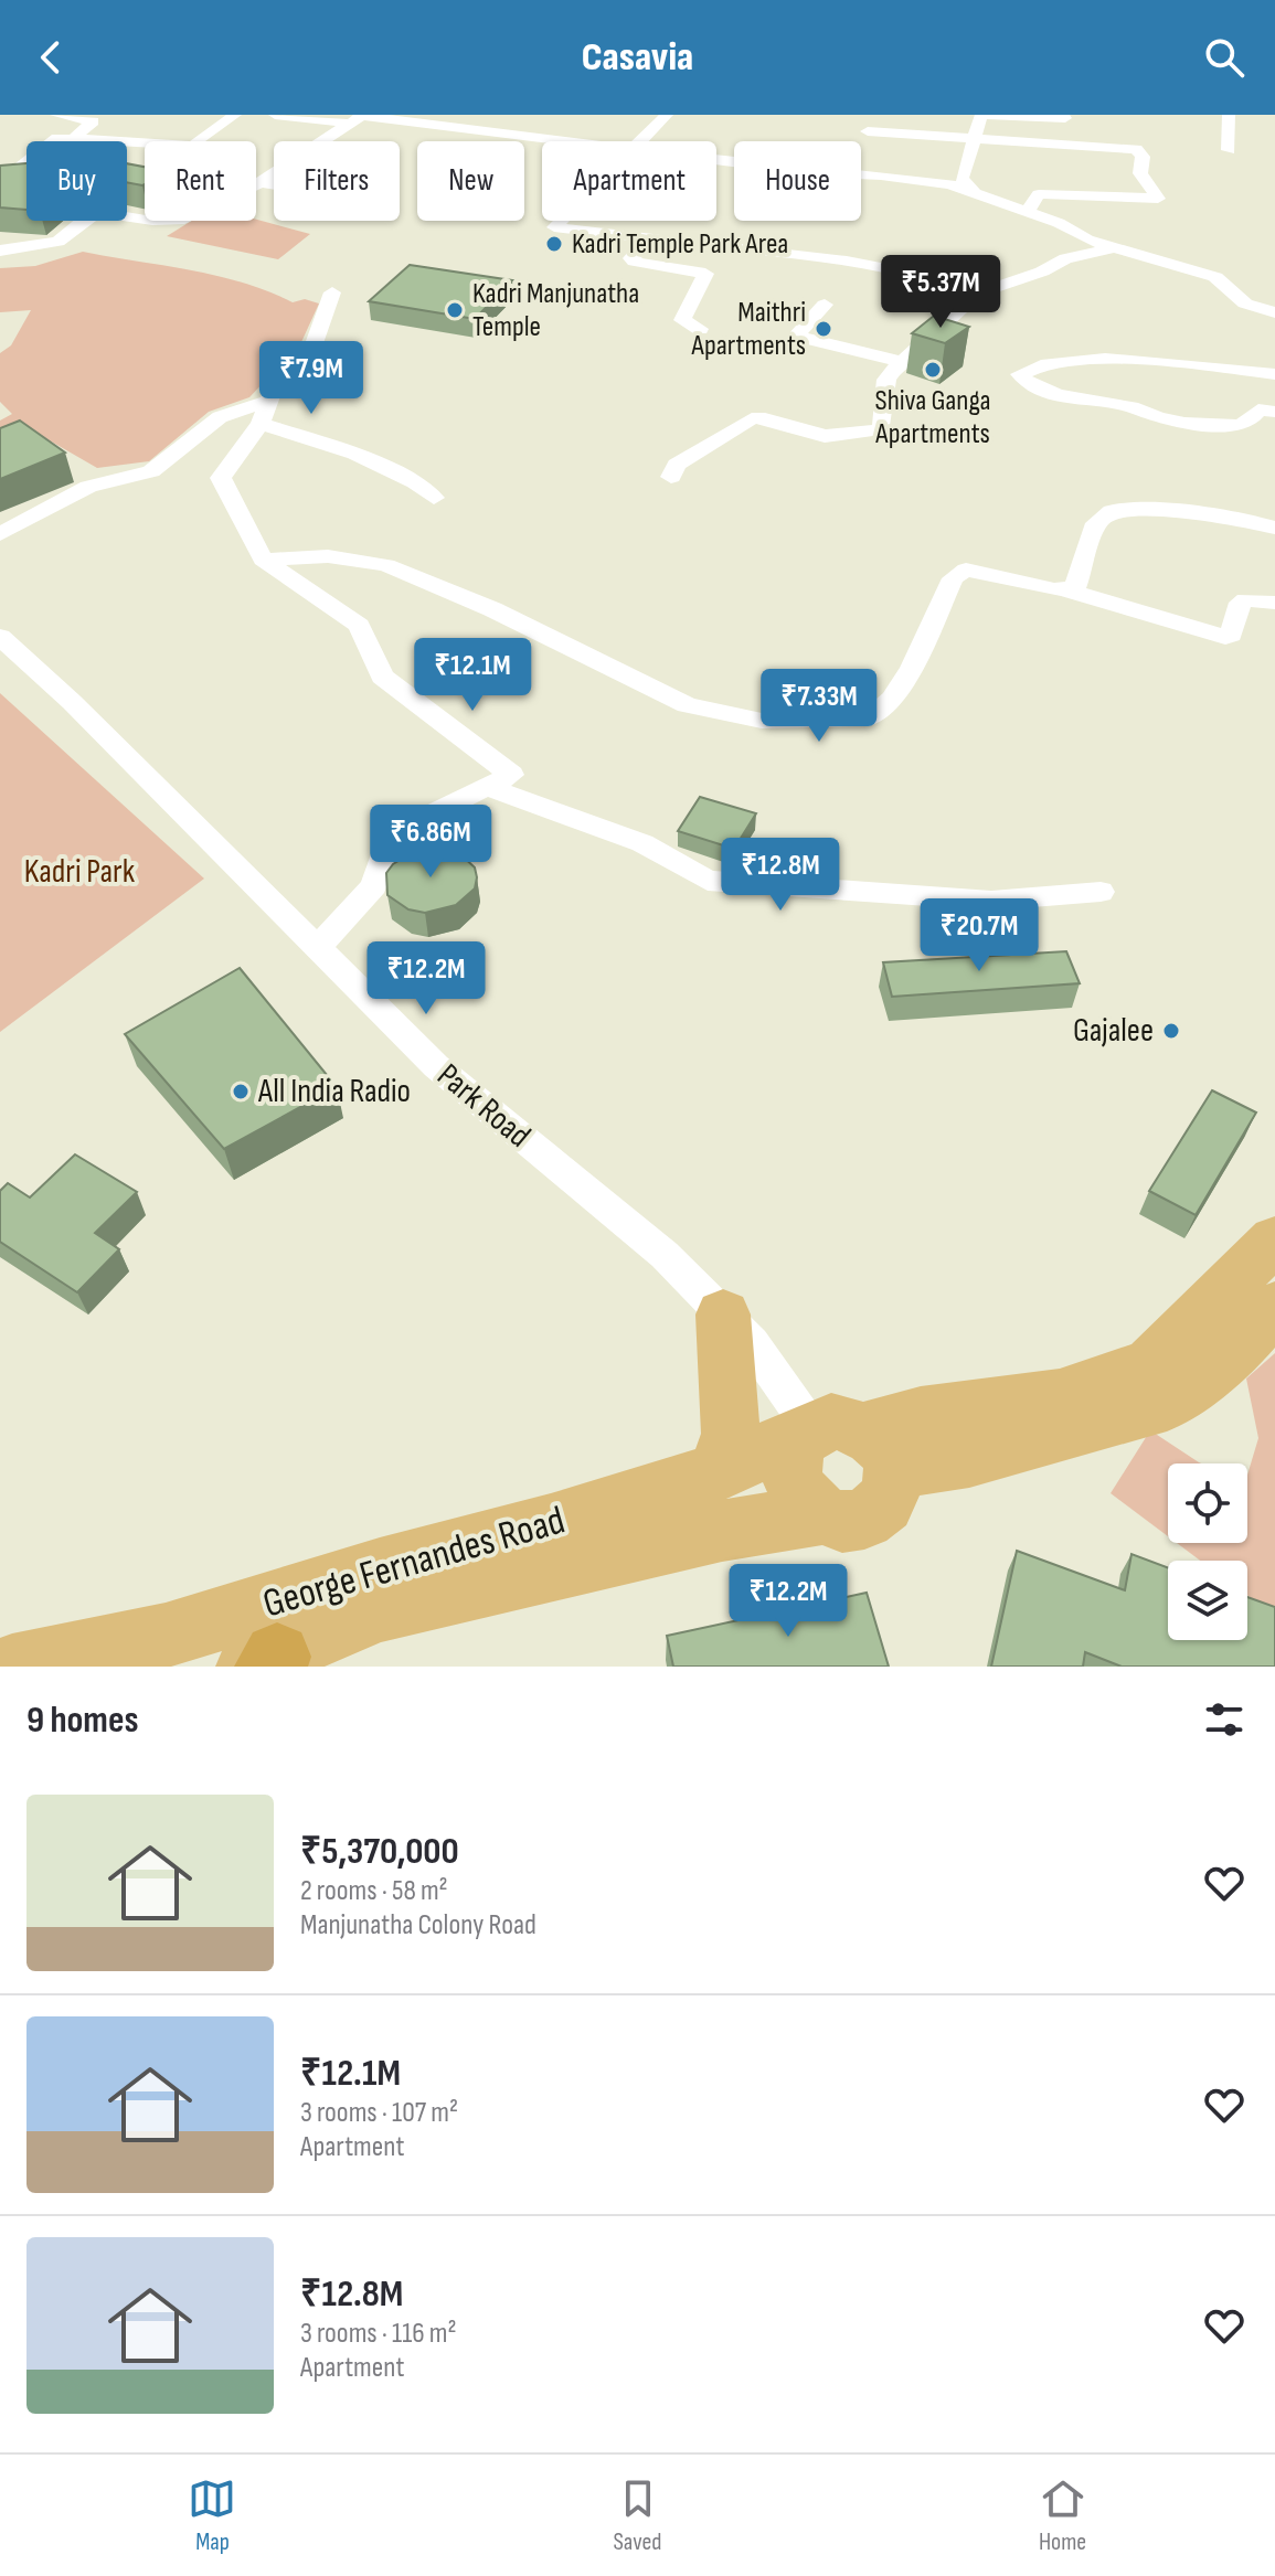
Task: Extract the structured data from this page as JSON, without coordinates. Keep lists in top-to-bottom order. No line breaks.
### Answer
{"streets":{"main road":["George Fernandes Road"],"street":["Park Road"]},"crossings":[["Park Road","George Fernandes Road"]],"parks":["Kadri Park"],"places":["Kadri Temple Park Area","Kadri Manjunatha Temple","Maithri Apartments","Shiva Ganga Apartments","Gajalee","All India Radio"],"page":{"header":"Casavia","chip":["Buy","Rent","Filters","New","Apartment","House"],"price":["₹5.37M","₹7.9M","₹12.1M","₹7.33M","₹6.86M","₹12.8M","₹20.7M","₹12.2M","₹12.2M"],"heading":"9 homes","list":[{"name":"₹5,370,000","note":"2 rooms · 58 m² · Manjunatha Colony Road"},{"name":"₹12.1M","note":"3 rooms · 107 m² · Apartment"},{"name":"₹12.8M","note":"3 rooms · 116 m² · Apartment"}],"tabs":["Map","Saved","Home"]}}
